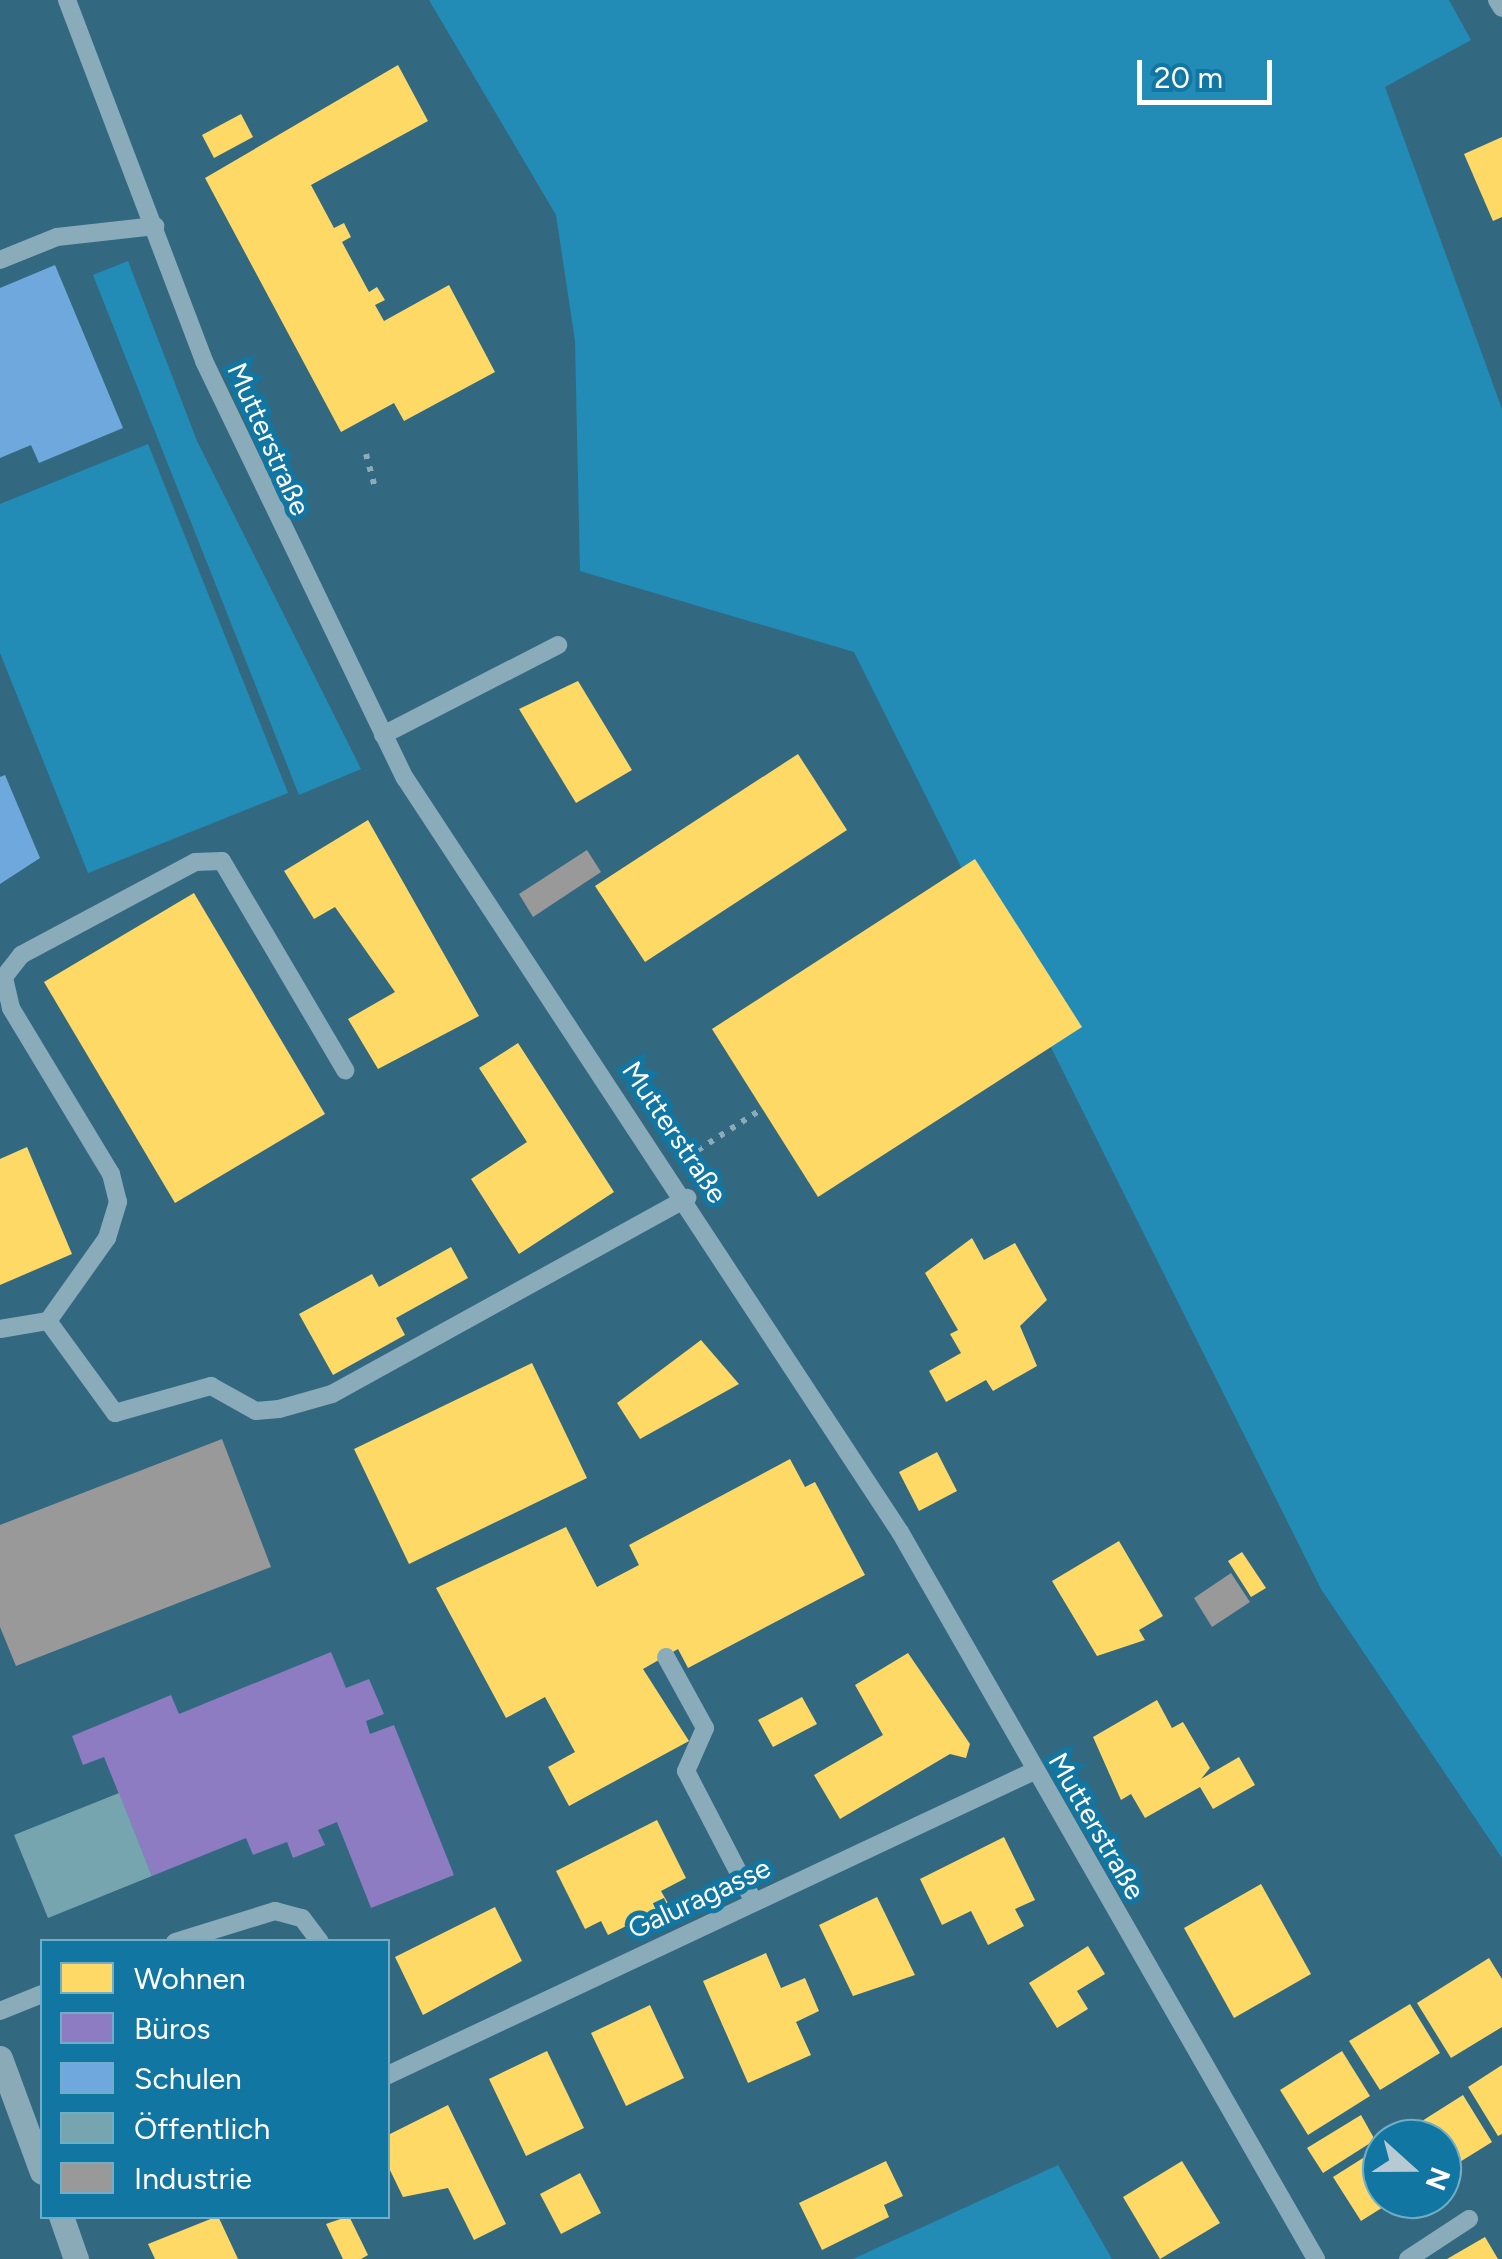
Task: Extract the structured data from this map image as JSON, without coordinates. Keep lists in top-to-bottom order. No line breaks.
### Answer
{"streets":{"street":["Mutterstraße","Galuragasse"]},"crossings":[["Mutterstraße","Galuragasse"]],"legend":["Wohnen","Büros","Schulen","Öffentlich","Industrie"],"scale_bar":"20 m","north":"right"}
